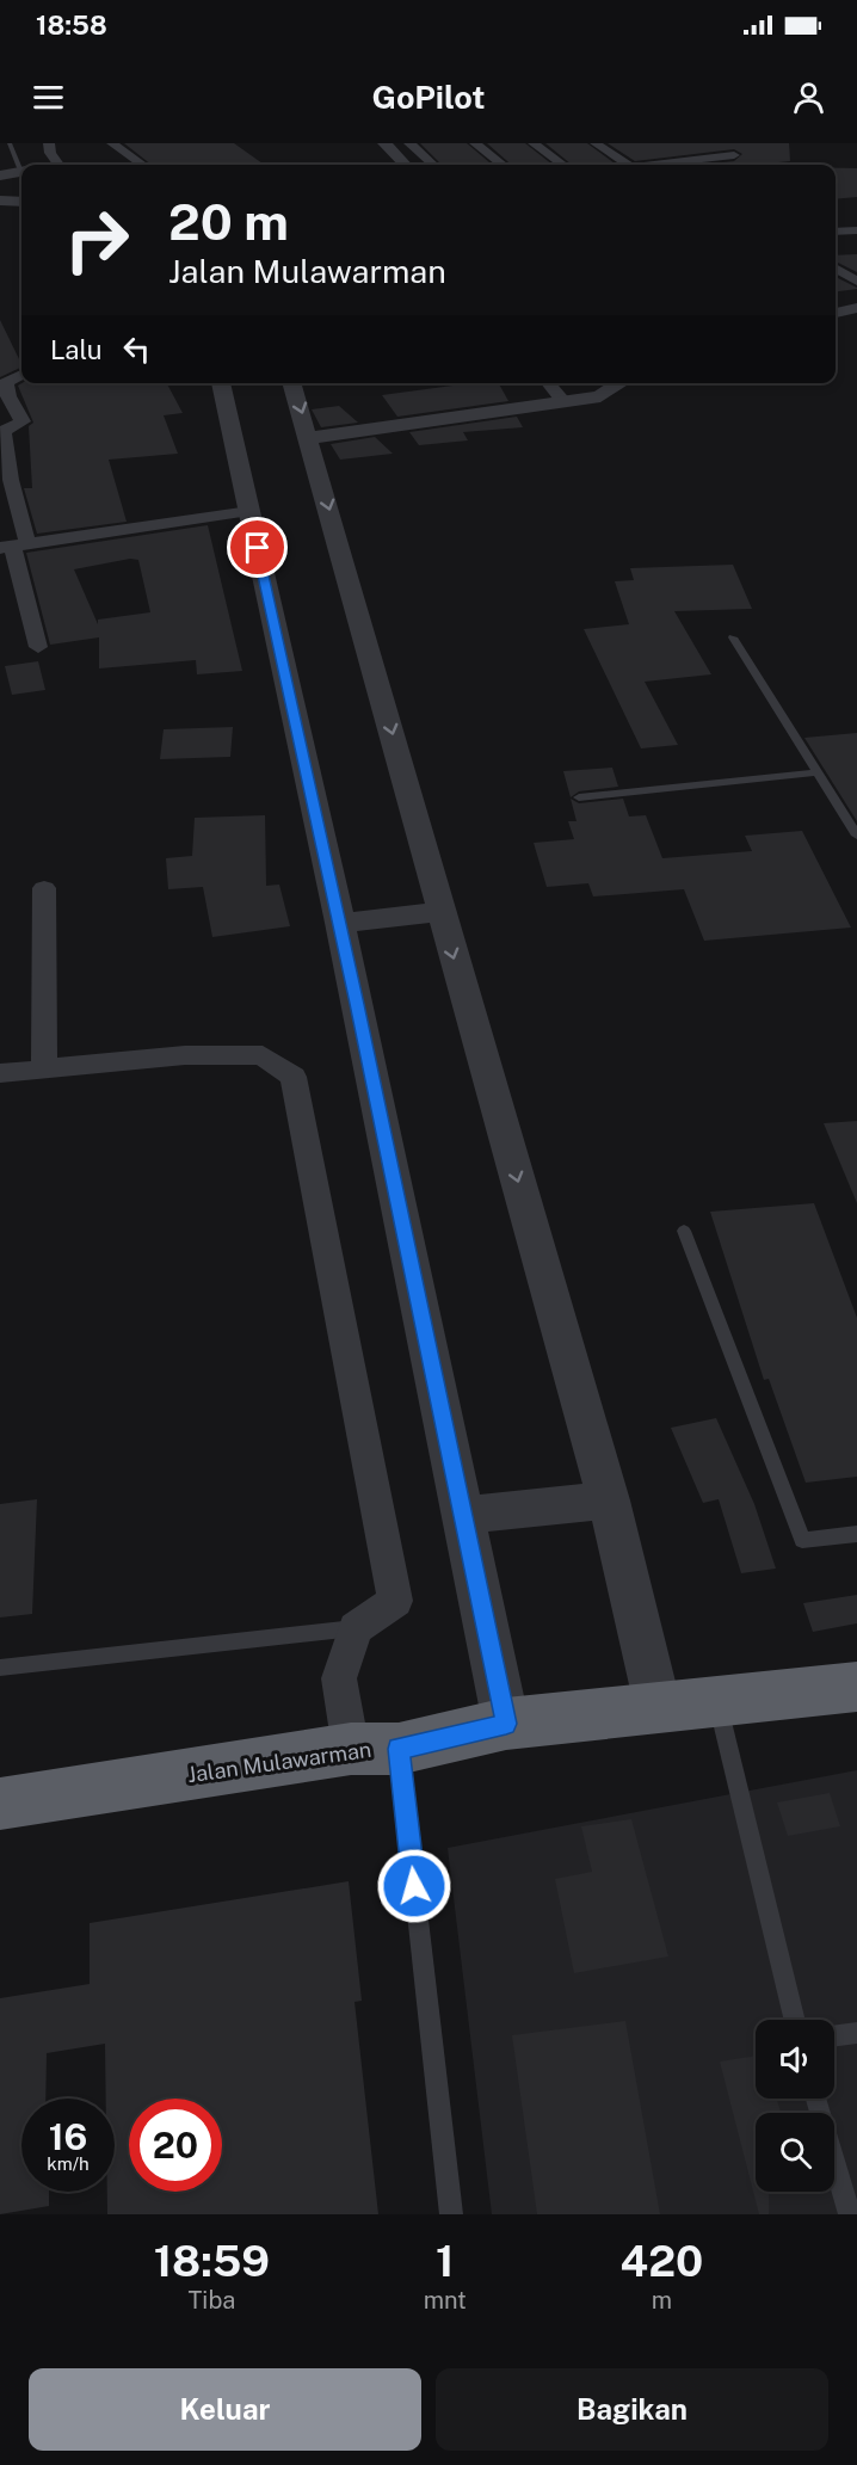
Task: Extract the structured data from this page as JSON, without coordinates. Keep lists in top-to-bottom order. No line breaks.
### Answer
{"streets":{"highway":["Jalan Mulawarman"]},"page":{"status":"18:58","header":"GoPilot","turn":["20 m","Jalan Mulawarman"],"then":"Lalu","speed":"16 km/h","limit":"20","eta":["18:59","Tiba","1","mnt","420","m"],"buttons":["Keluar","Bagikan"]}}
